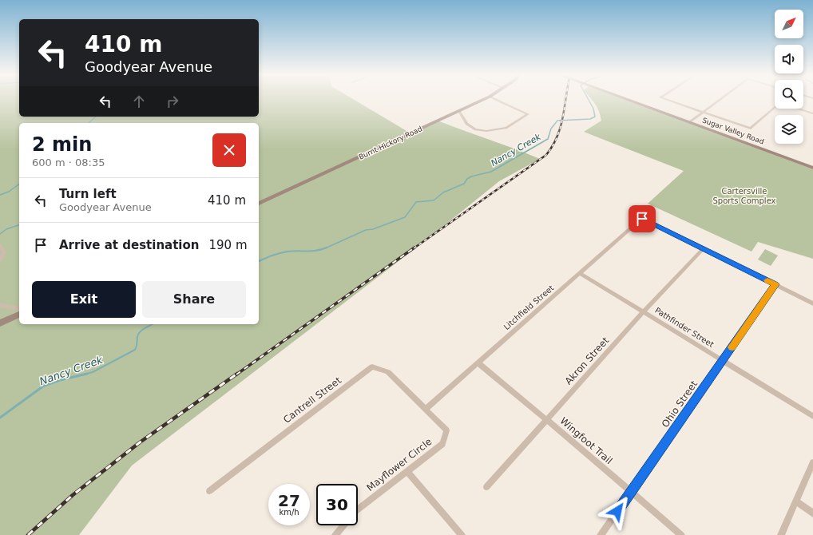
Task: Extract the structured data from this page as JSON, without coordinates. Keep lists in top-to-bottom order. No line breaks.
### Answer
{"streets":{"main road":["Sugar Valley Road","Burnt Hickory Road"],"street":["Litchfield Street","Pathfinder Street","Akron Street","Cantrell Street","Ohio Street","Wingfoot Trail","Mayflower Circle"]},"crossings":[["Litchfield Street","Pathfinder Street"],["Litchfield Street","Akron Street"],["Litchfield Street","Cantrell Street"],["Litchfield Street","Wingfoot Trail"],["Litchfield Street","Mayflower Circle"],["Pathfinder Street","Akron Street"],["Pathfinder Street","Ohio Street"],["Akron Street","Wingfoot Trail"],["Cantrell Street","Mayflower Circle"],["Ohio Street","Wingfoot Trail"]],"water":["Nancy Creek"],"parks":["Cartersville Sports Complex"],"north":"top right","page":{"turn":["410 m","Goodyear Avenue"],"heading":["2 min","600 m · 08:35"],"list":[{"name":"Turn left","note":"Goodyear Avenue","value":"410 m"},{"name":"Arrive at destination","value":"190 m"}],"buttons":["Exit","Share"],"speed":"27 km/h","limit":"30"}}
